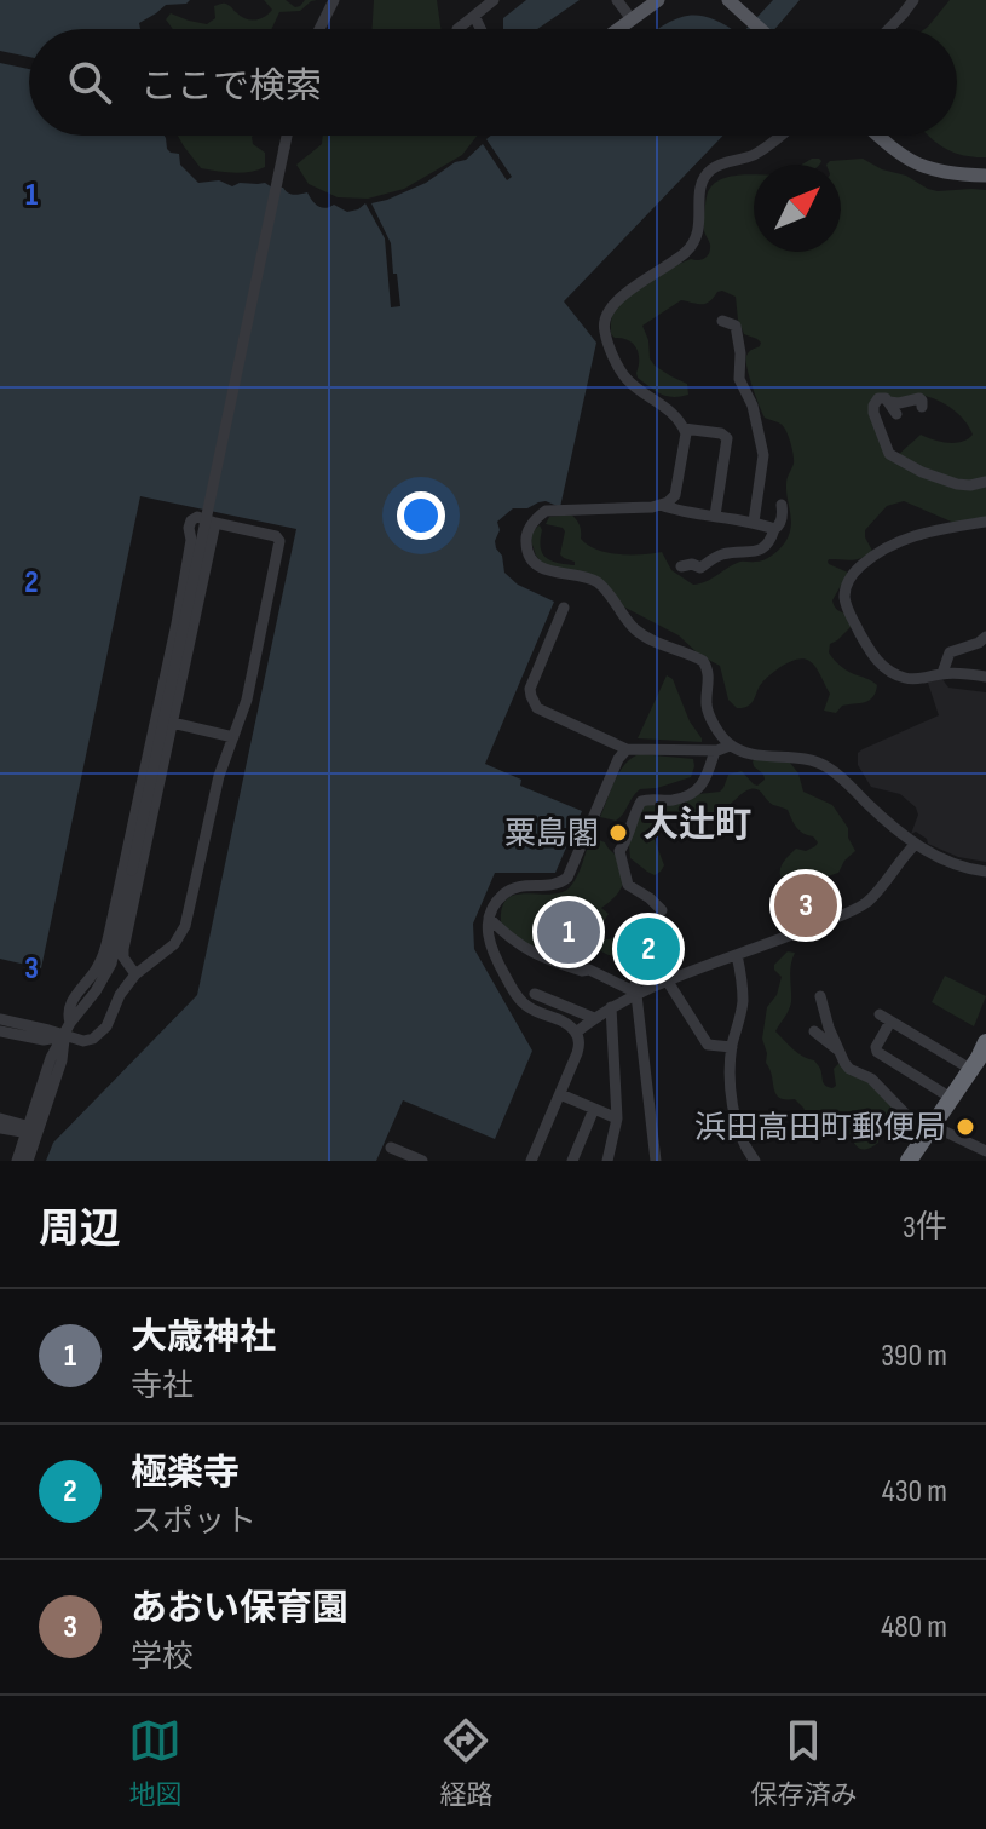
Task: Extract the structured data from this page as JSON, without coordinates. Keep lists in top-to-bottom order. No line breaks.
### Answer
{"districts":["大辻町"],"places":["粟島閣","浜田高田町郵便局"],"north":"top right","page":{"search":"ここで検索","pins":["3","1","2"],"heading":["周辺","3件"],"list":[{"mark":"1","name":"大歳神社","note":"寺社","value":"390 m"},{"mark":"2","name":"極楽寺","note":"スポット","value":"430 m"},{"mark":"3","name":"あおい保育園","note":"学校","value":"480 m"}],"nav":["地図","経路","保存済み"]},"grid":{"rows":["1","2","3"]}}
